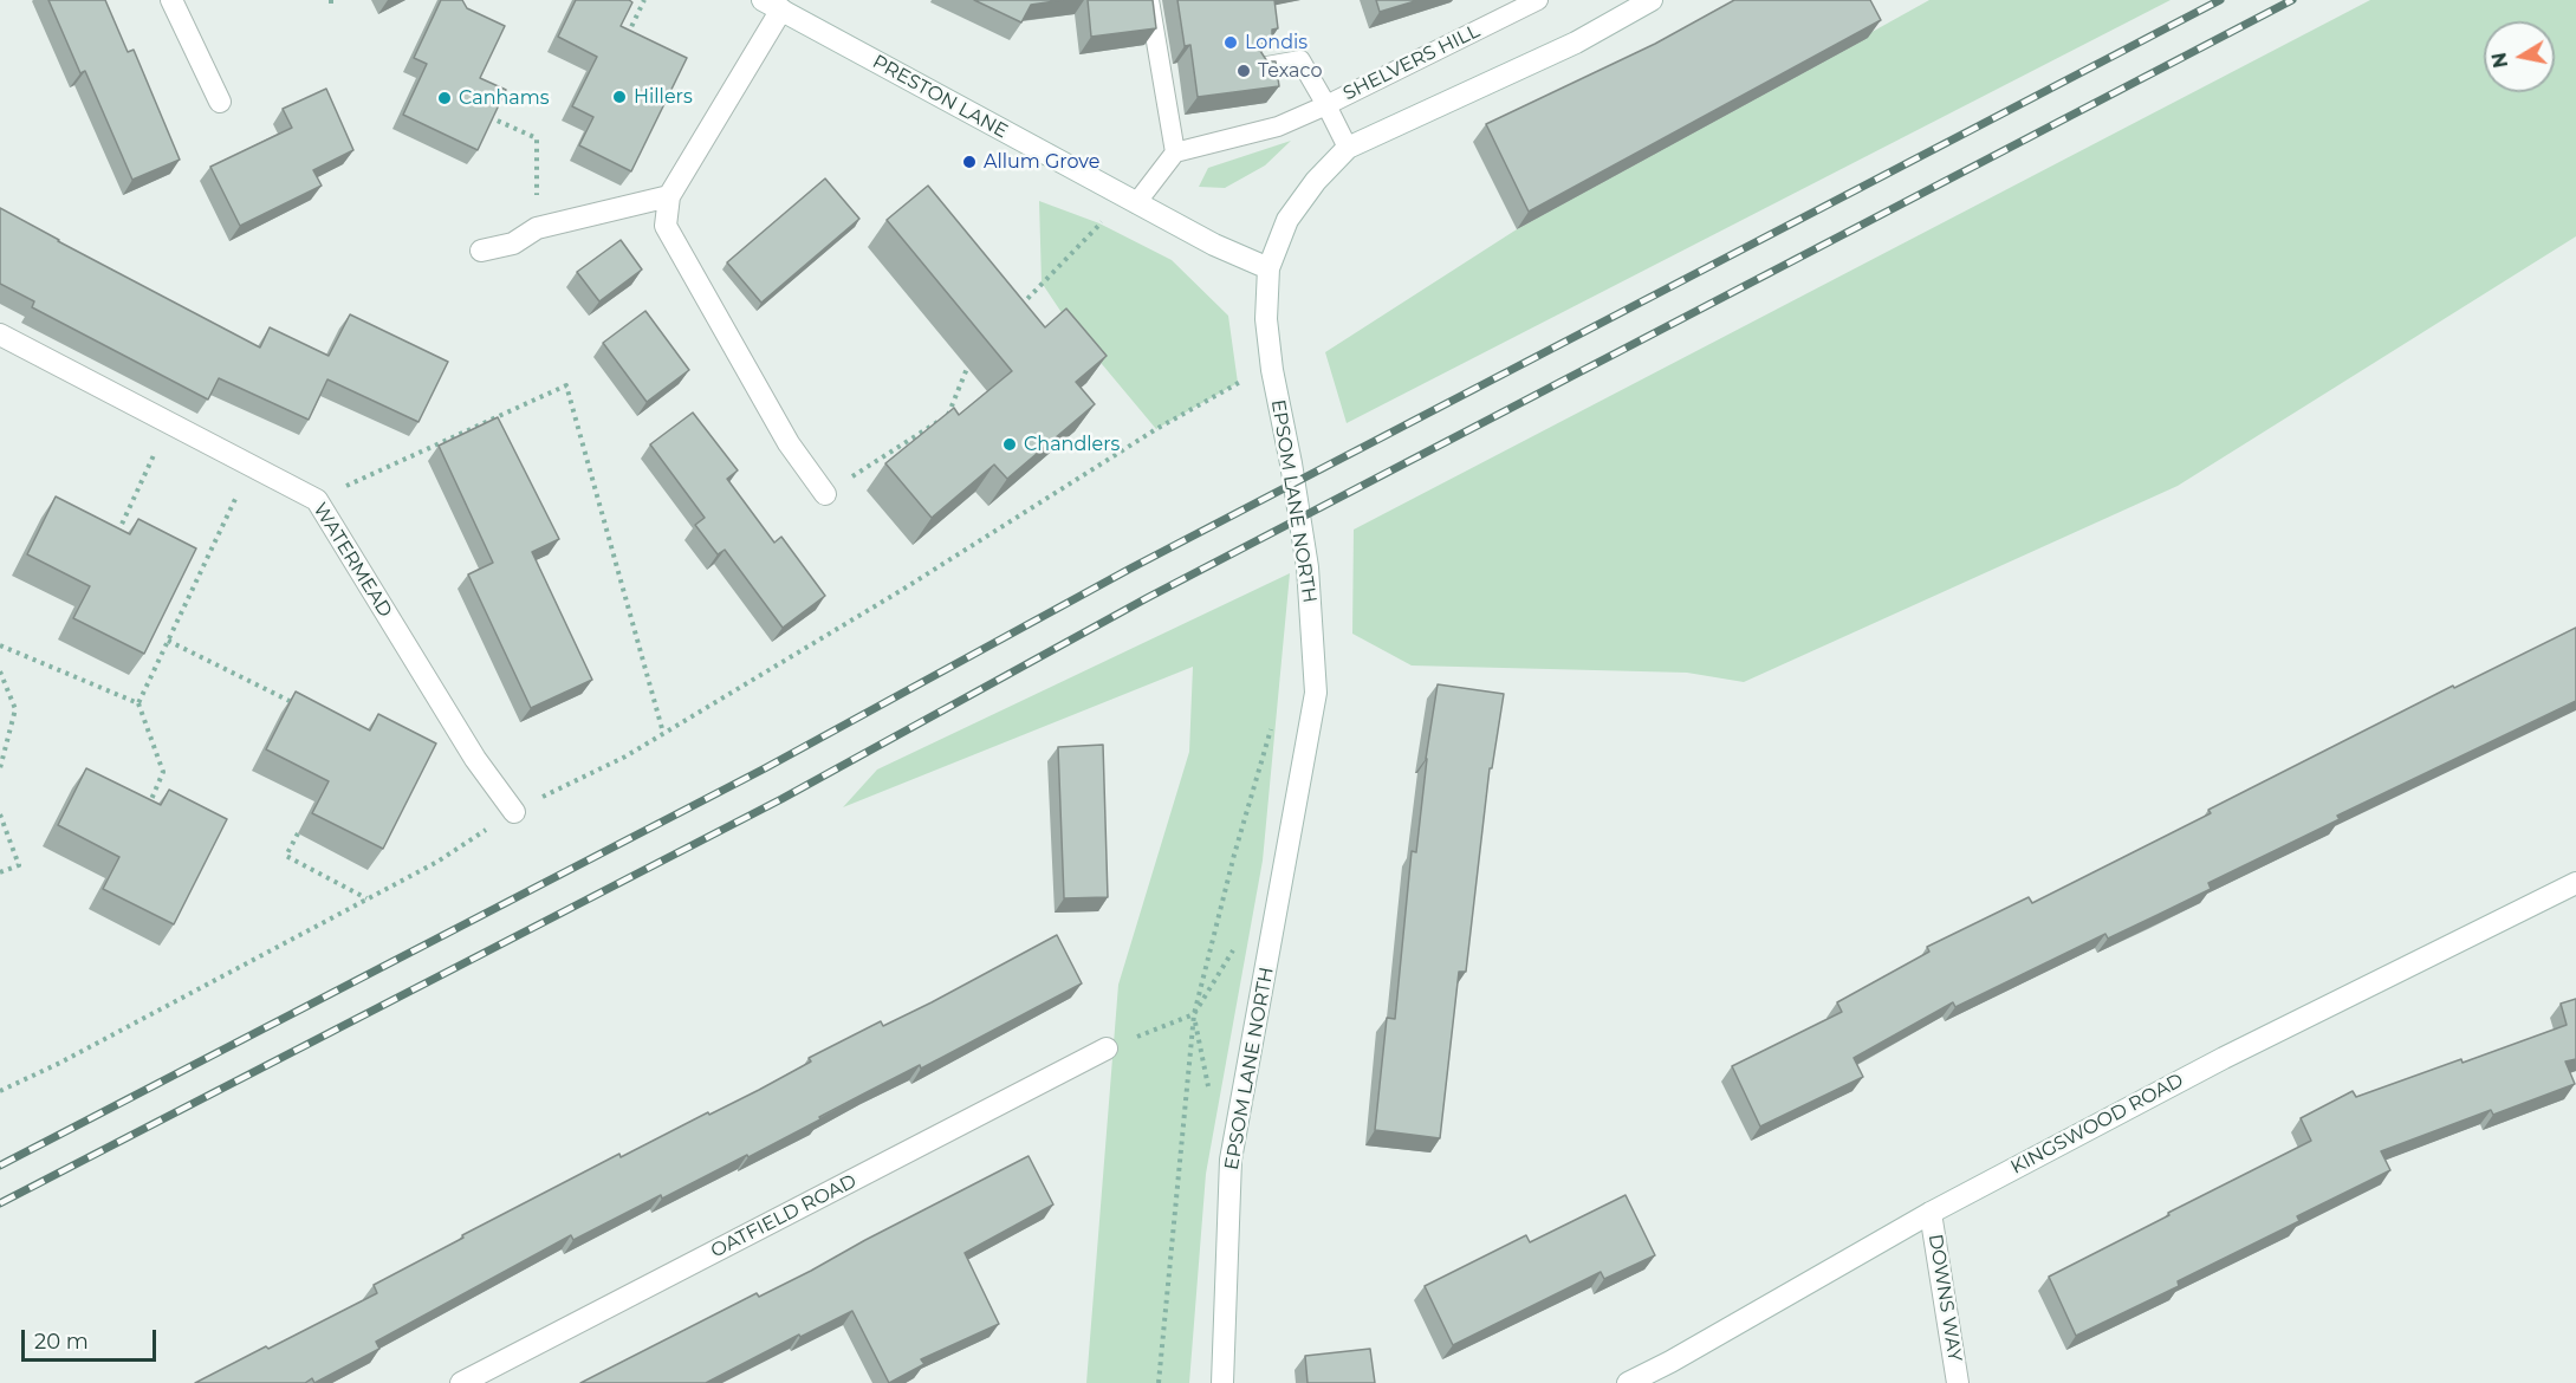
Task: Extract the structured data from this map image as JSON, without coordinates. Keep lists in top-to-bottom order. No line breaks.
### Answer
{"streets":{"street":["PRESTON LANE","EPSOM LANE NORTH","WATERMEAD","KINGSWOOD ROAD","OATFIELD ROAD","DOWNS WAY"],"lane":["SHELVERS HILL"]},"crossings":[["SHELVERS HILL","EPSOM LANE NORTH"],["PRESTON LANE","EPSOM LANE NORTH"],["KINGSWOOD ROAD","DOWNS WAY"]],"places":["Londis","Texaco","Hillers","Canhams","Allum Grove","Chandlers"],"scale_bar":"20 m","north":"left"}
